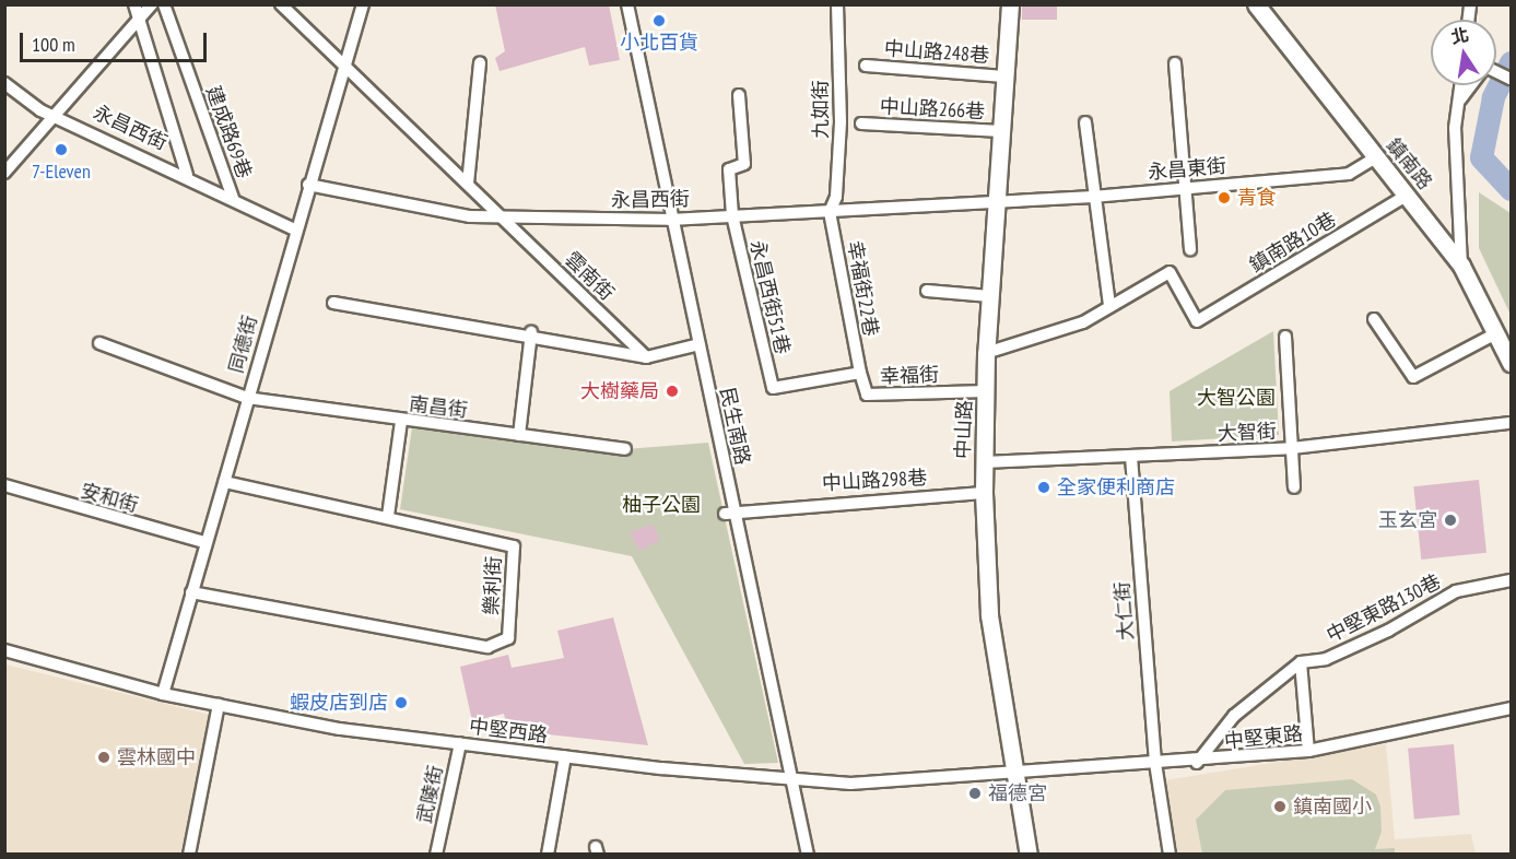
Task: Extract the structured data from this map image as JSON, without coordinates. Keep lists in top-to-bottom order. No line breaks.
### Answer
{"streets":{"street":["中山路248巷","九如街","中山路266巷","永昌西街","建成路69巷","鎮南路","永昌東街","鎮南路10巷","雲南街","幸福街22巷","永昌西街51巷","同德街","幸福街","南昌街","民生南路","中山路","大智街","中山路298巷","安和街","樂利街","中堅東路130巷","大仁街","中堅西路","中堅東路","武陵街"]},"crossings":[["中山路248巷","中山路"],["九如街","永昌西街"],["九如街","幸福街22巷"],["中山路266巷","中山路"],["永昌西街","建成路69巷"],["永昌西街","永昌東街"],["永昌西街","雲南街"],["永昌西街","幸福街22巷"],["永昌西街","永昌西街51巷"],["永昌西街","同德街"],["永昌西街","民生南路"],["永昌西街","中山路"],["鎮南路","永昌東街"],["鎮南路","鎮南路10巷"],["永昌東街","中山路"],["雲南街","同德街"],["幸福街22巷","幸福街"],["永昌西街51巷","幸福街"],["同德街","南昌街"],["同德街","安和街"],["同德街","樂利街"],["同德街","中堅西路"],["幸福街","中山路"],["民生南路","中山路298巷"],["民生南路","中堅西路"],["中山路","大智街"],["中山路","中山路298巷"],["中山路","中堅西路"],["中山路","中堅東路"],["大智街","大仁街"],["中堅東路130巷","中堅東路"],["大仁街","中堅東路"],["中堅西路","中堅東路"],["中堅西路","武陵街"]],"parks":["大智公園","柚子公園"],"places":["小北百貨","7-Eleven","青食","大樹藥局","全家便利商店","玉玄宮","蝦皮店到店","雲林國中","福德宮","鎮南國小"],"scale_bar":"100 m","north":"top"}
